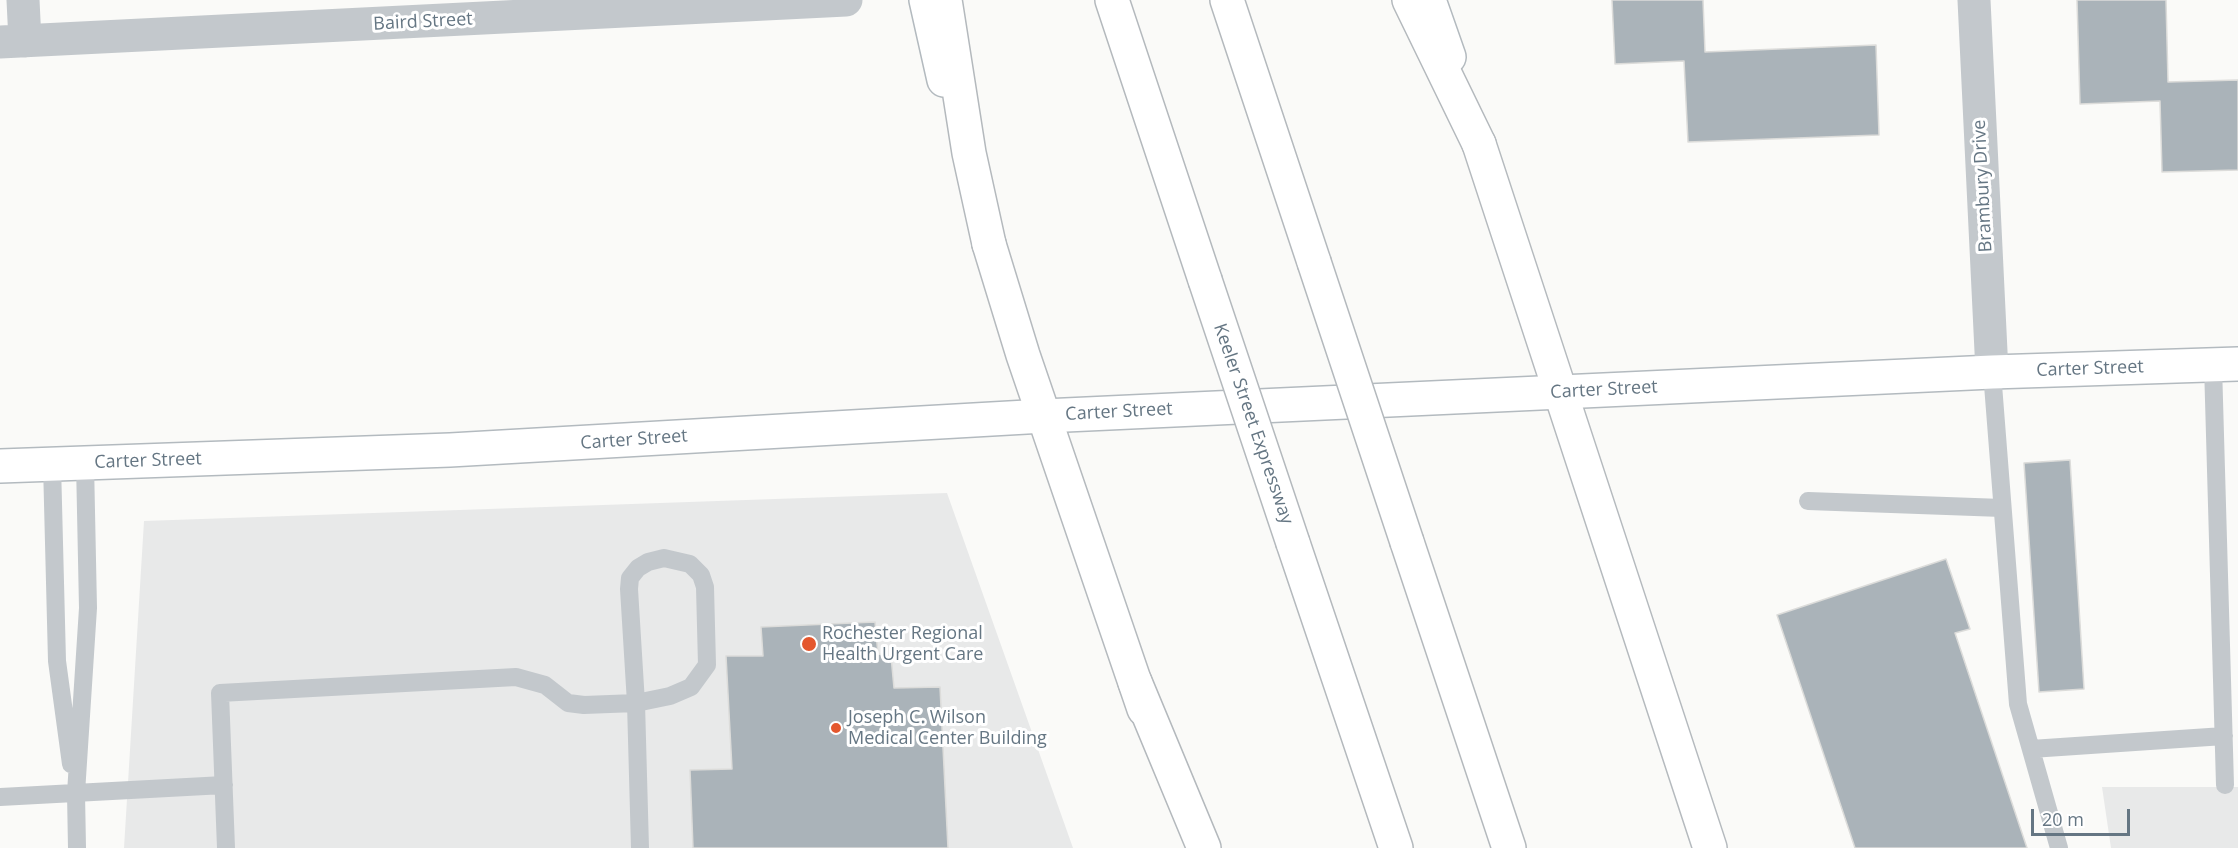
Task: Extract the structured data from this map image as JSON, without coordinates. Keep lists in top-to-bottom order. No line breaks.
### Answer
{"streets":{"main road":["Carter Street","Keeler Street Expressway"],"street":["Baird Street","Brambury Drive"]},"crossings":[["Brambury Drive","Carter Street"]],"places":["Rochester Regional Health Urgent Care","Joseph C. Wilson Medical Center Building"],"scale_bar":"20 m"}
